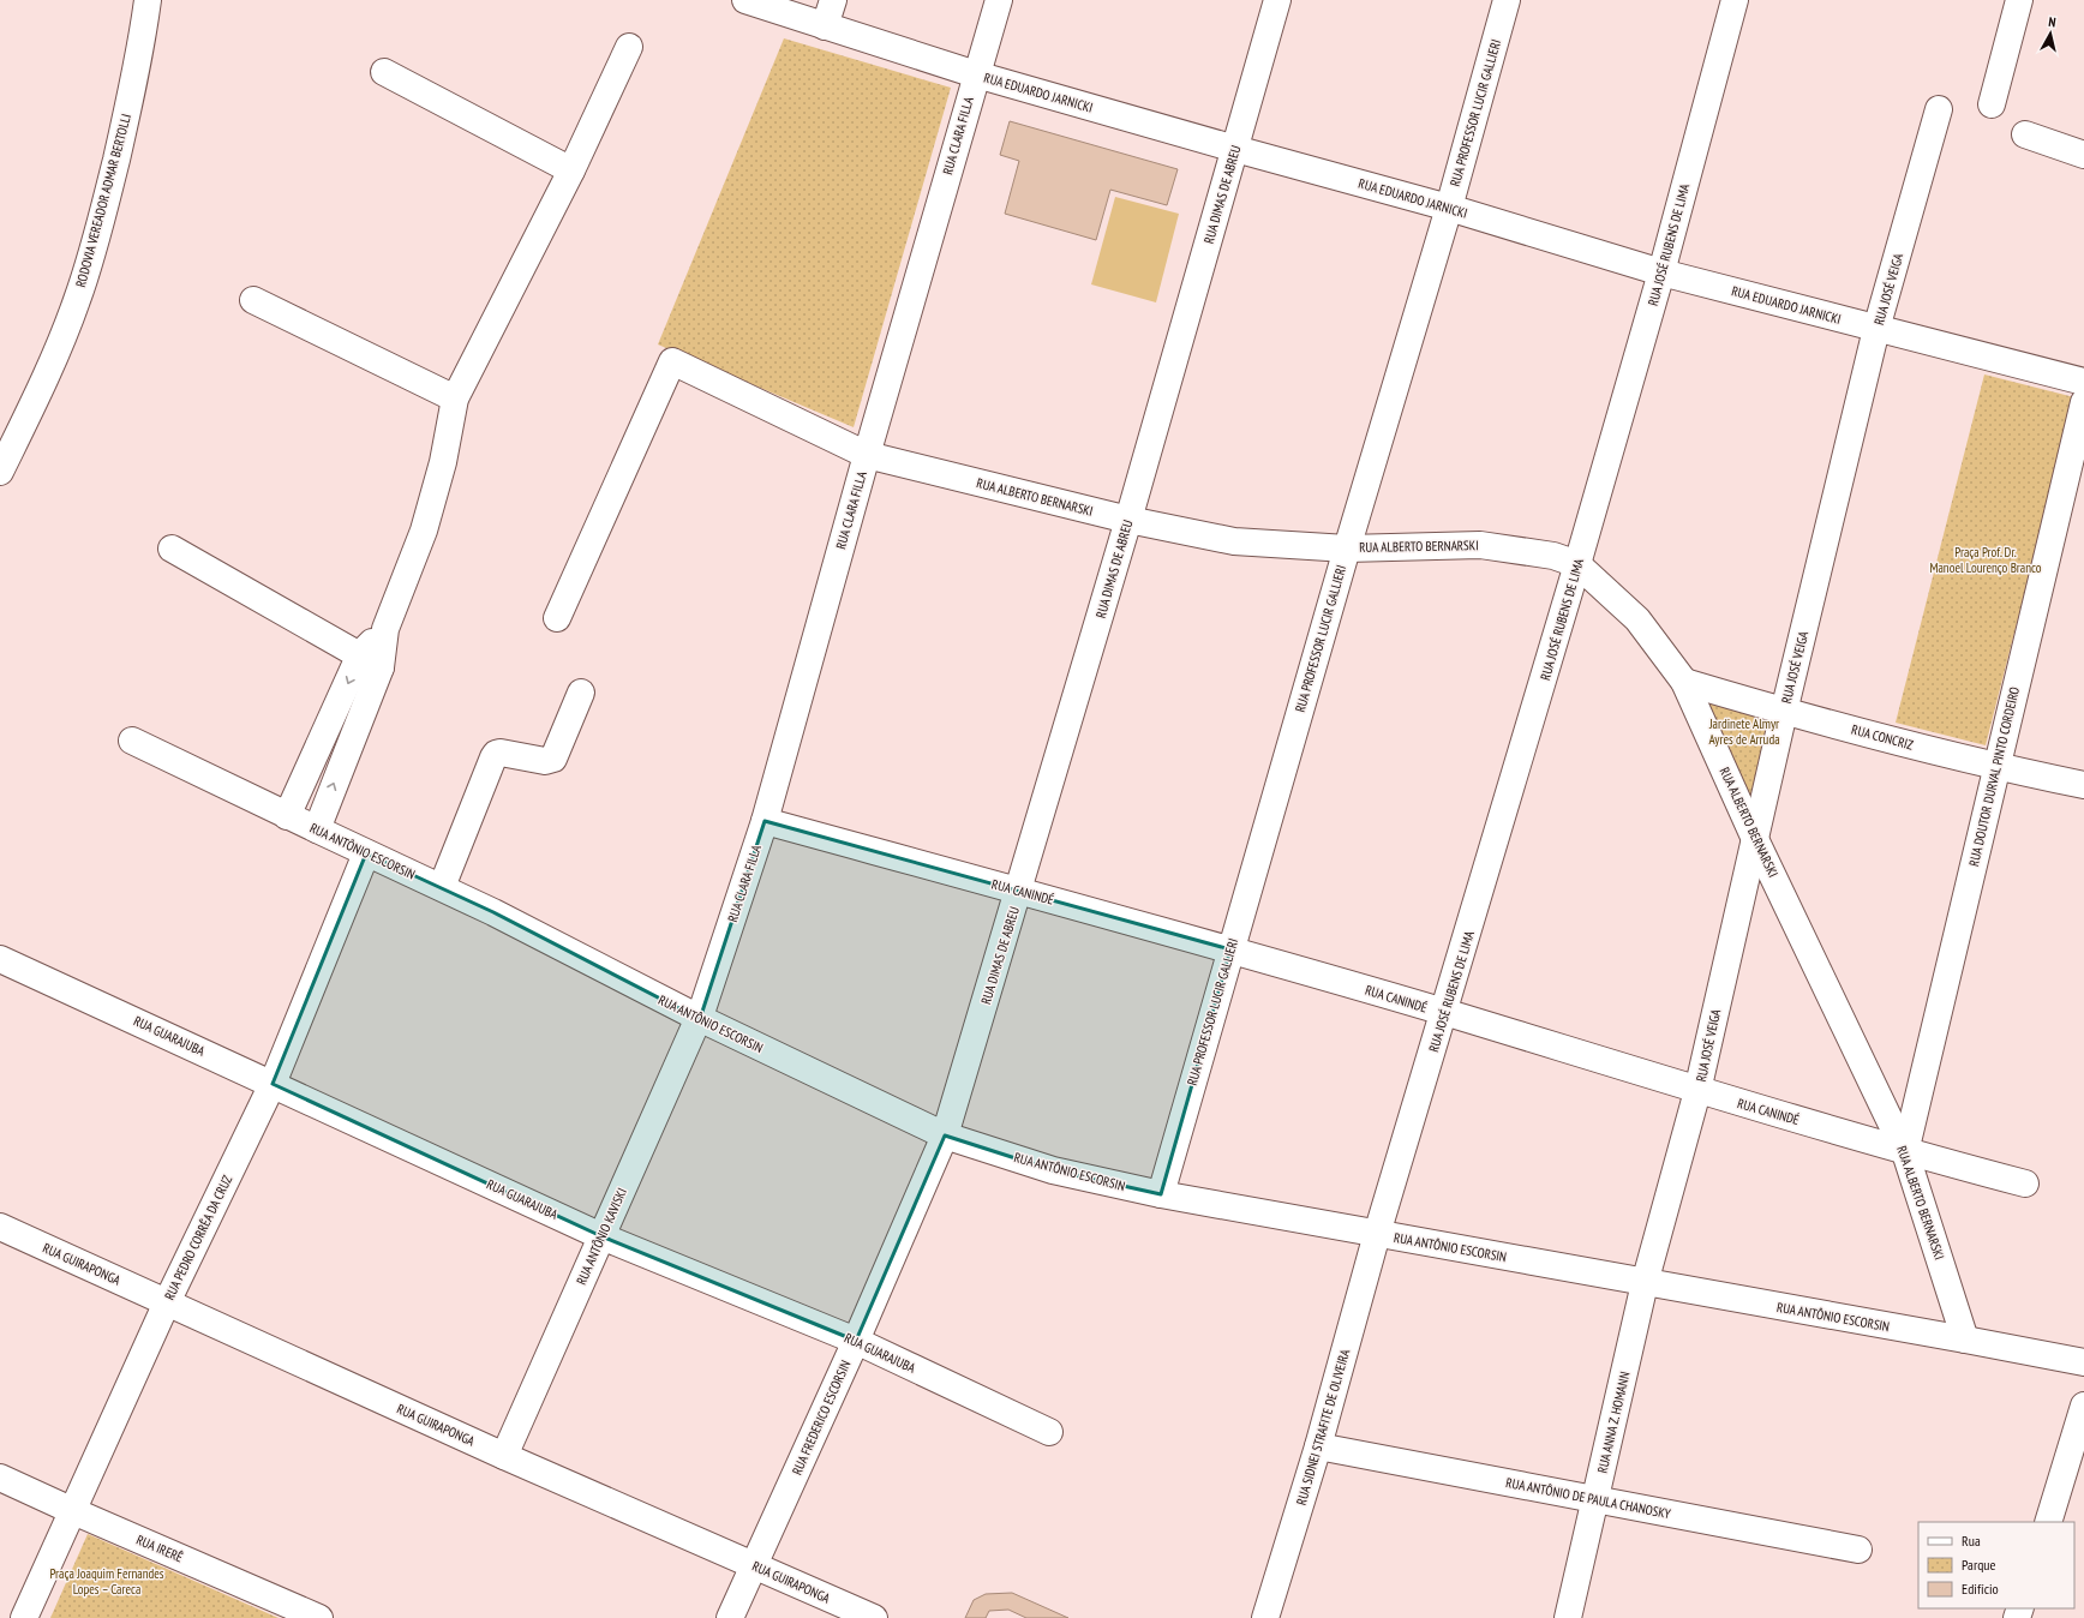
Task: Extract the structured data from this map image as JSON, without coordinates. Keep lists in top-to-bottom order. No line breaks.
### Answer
{"streets":{"main road":["RUA EDUARDO JARNICKI","RUA PROFESSOR LUCIR GALLIERI","RUA CLARA FILLA","RUA DIMAS DE ABREU","RODOVIA VEREADOR ADMAR BERTOLLI","RUA JOSÉ RUBENS DE LIMA","RUA JOSÉ VEIGA","RUA ALBERTO BERNARSKI","RUA CONCRIZ","RUA DOUTOR DURVAL PINTO CORDEIRO","RUA ANTÔNIO ESCORSIN","RUA CANINDÉ","RUA GUARAJUBA","RUA ANTÔNIO KAVISKI","RUA PEDRO CORRÊA DA CRUZ","RUA GUIRAPONGA","RUA FREDERICO ESCORSIN","RUA ANNA Z. HOMANN","RUA SIDNEI STRAFITE DE OLIVEIRA","RUA ANTÔNIO DE PAULA CHANOSKY","RUA IRERÊ"]},"crossings":[["RUA EDUARDO JARNICKI","RUA PROFESSOR LUCIR GALLIERI"],["RUA EDUARDO JARNICKI","RUA CLARA FILLA"],["RUA EDUARDO JARNICKI","RUA DIMAS DE ABREU"],["RUA EDUARDO JARNICKI","RUA JOSÉ RUBENS DE LIMA"],["RUA EDUARDO JARNICKI","RUA JOSÉ VEIGA"],["RUA PROFESSOR LUCIR GALLIERI","RUA ALBERTO BERNARSKI"],["RUA PROFESSOR LUCIR GALLIERI","RUA ANTÔNIO ESCORSIN"],["RUA PROFESSOR LUCIR GALLIERI","RUA CANINDÉ"],["RUA CLARA FILLA","RUA ALBERTO BERNARSKI"],["RUA CLARA FILLA","RUA ANTÔNIO ESCORSIN"],["RUA CLARA FILLA","RUA CANINDÉ"],["RUA CLARA FILLA","RUA ANTÔNIO KAVISKI"],["RUA DIMAS DE ABREU","RUA ALBERTO BERNARSKI"],["RUA DIMAS DE ABREU","RUA ANTÔNIO ESCORSIN"],["RUA DIMAS DE ABREU","RUA CANINDÉ"],["RUA DIMAS DE ABREU","RUA FREDERICO ESCORSIN"],["RUA JOSÉ RUBENS DE LIMA","RUA ALBERTO BERNARSKI"],["RUA JOSÉ RUBENS DE LIMA","RUA ANTÔNIO ESCORSIN"],["RUA JOSÉ RUBENS DE LIMA","RUA CANINDÉ"],["RUA JOSÉ RUBENS DE LIMA","RUA SIDNEI STRAFITE DE OLIVEIRA"],["RUA JOSÉ VEIGA","RUA ALBERTO BERNARSKI"],["RUA JOSÉ VEIGA","RUA CONCRIZ"],["RUA JOSÉ VEIGA","RUA ANTÔNIO ESCORSIN"],["RUA JOSÉ VEIGA","RUA CANINDÉ"],["RUA JOSÉ VEIGA","RUA ANNA Z. HOMANN"],["RUA ALBERTO BERNARSKI","RUA CONCRIZ"],["RUA ALBERTO BERNARSKI","RUA DOUTOR DURVAL PINTO CORDEIRO"],["RUA ALBERTO BERNARSKI","RUA ANTÔNIO ESCORSIN"],["RUA ALBERTO BERNARSKI","RUA CANINDÉ"],["RUA CONCRIZ","RUA DOUTOR DURVAL PINTO CORDEIRO"],["RUA DOUTOR DURVAL PINTO CORDEIRO","RUA CANINDÉ"],["RUA ANTÔNIO ESCORSIN","RUA ANTÔNIO KAVISKI"],["RUA ANTÔNIO ESCORSIN","RUA PEDRO CORRÊA DA CRUZ"],["RUA ANTÔNIO ESCORSIN","RUA FREDERICO ESCORSIN"],["RUA ANTÔNIO ESCORSIN","RUA ANNA Z. HOMANN"],["RUA ANTÔNIO ESCORSIN","RUA SIDNEI STRAFITE DE OLIVEIRA"],["RUA GUARAJUBA","RUA ANTÔNIO KAVISKI"],["RUA GUARAJUBA","RUA PEDRO CORRÊA DA CRUZ"],["RUA GUARAJUBA","RUA FREDERICO ESCORSIN"],["RUA ANTÔNIO KAVISKI","RUA GUIRAPONGA"],["RUA PEDRO CORRÊA DA CRUZ","RUA GUIRAPONGA"],["RUA PEDRO CORRÊA DA CRUZ","RUA IRERÊ"],["RUA GUIRAPONGA","RUA FREDERICO ESCORSIN"],["RUA ANNA Z. HOMANN","RUA ANTÔNIO DE PAULA CHANOSKY"],["RUA SIDNEI STRAFITE DE OLIVEIRA","RUA ANTÔNIO DE PAULA CHANOSKY"]],"parks":["Praça Prof. Dr. Manoel Lourenço Branco","Jardinete Almyr Ayres de Arruda","Praça Joaquim Fernandes Lopes – Careca"],"legend":["Rua","Parque","Edifício"],"north":"top"}
